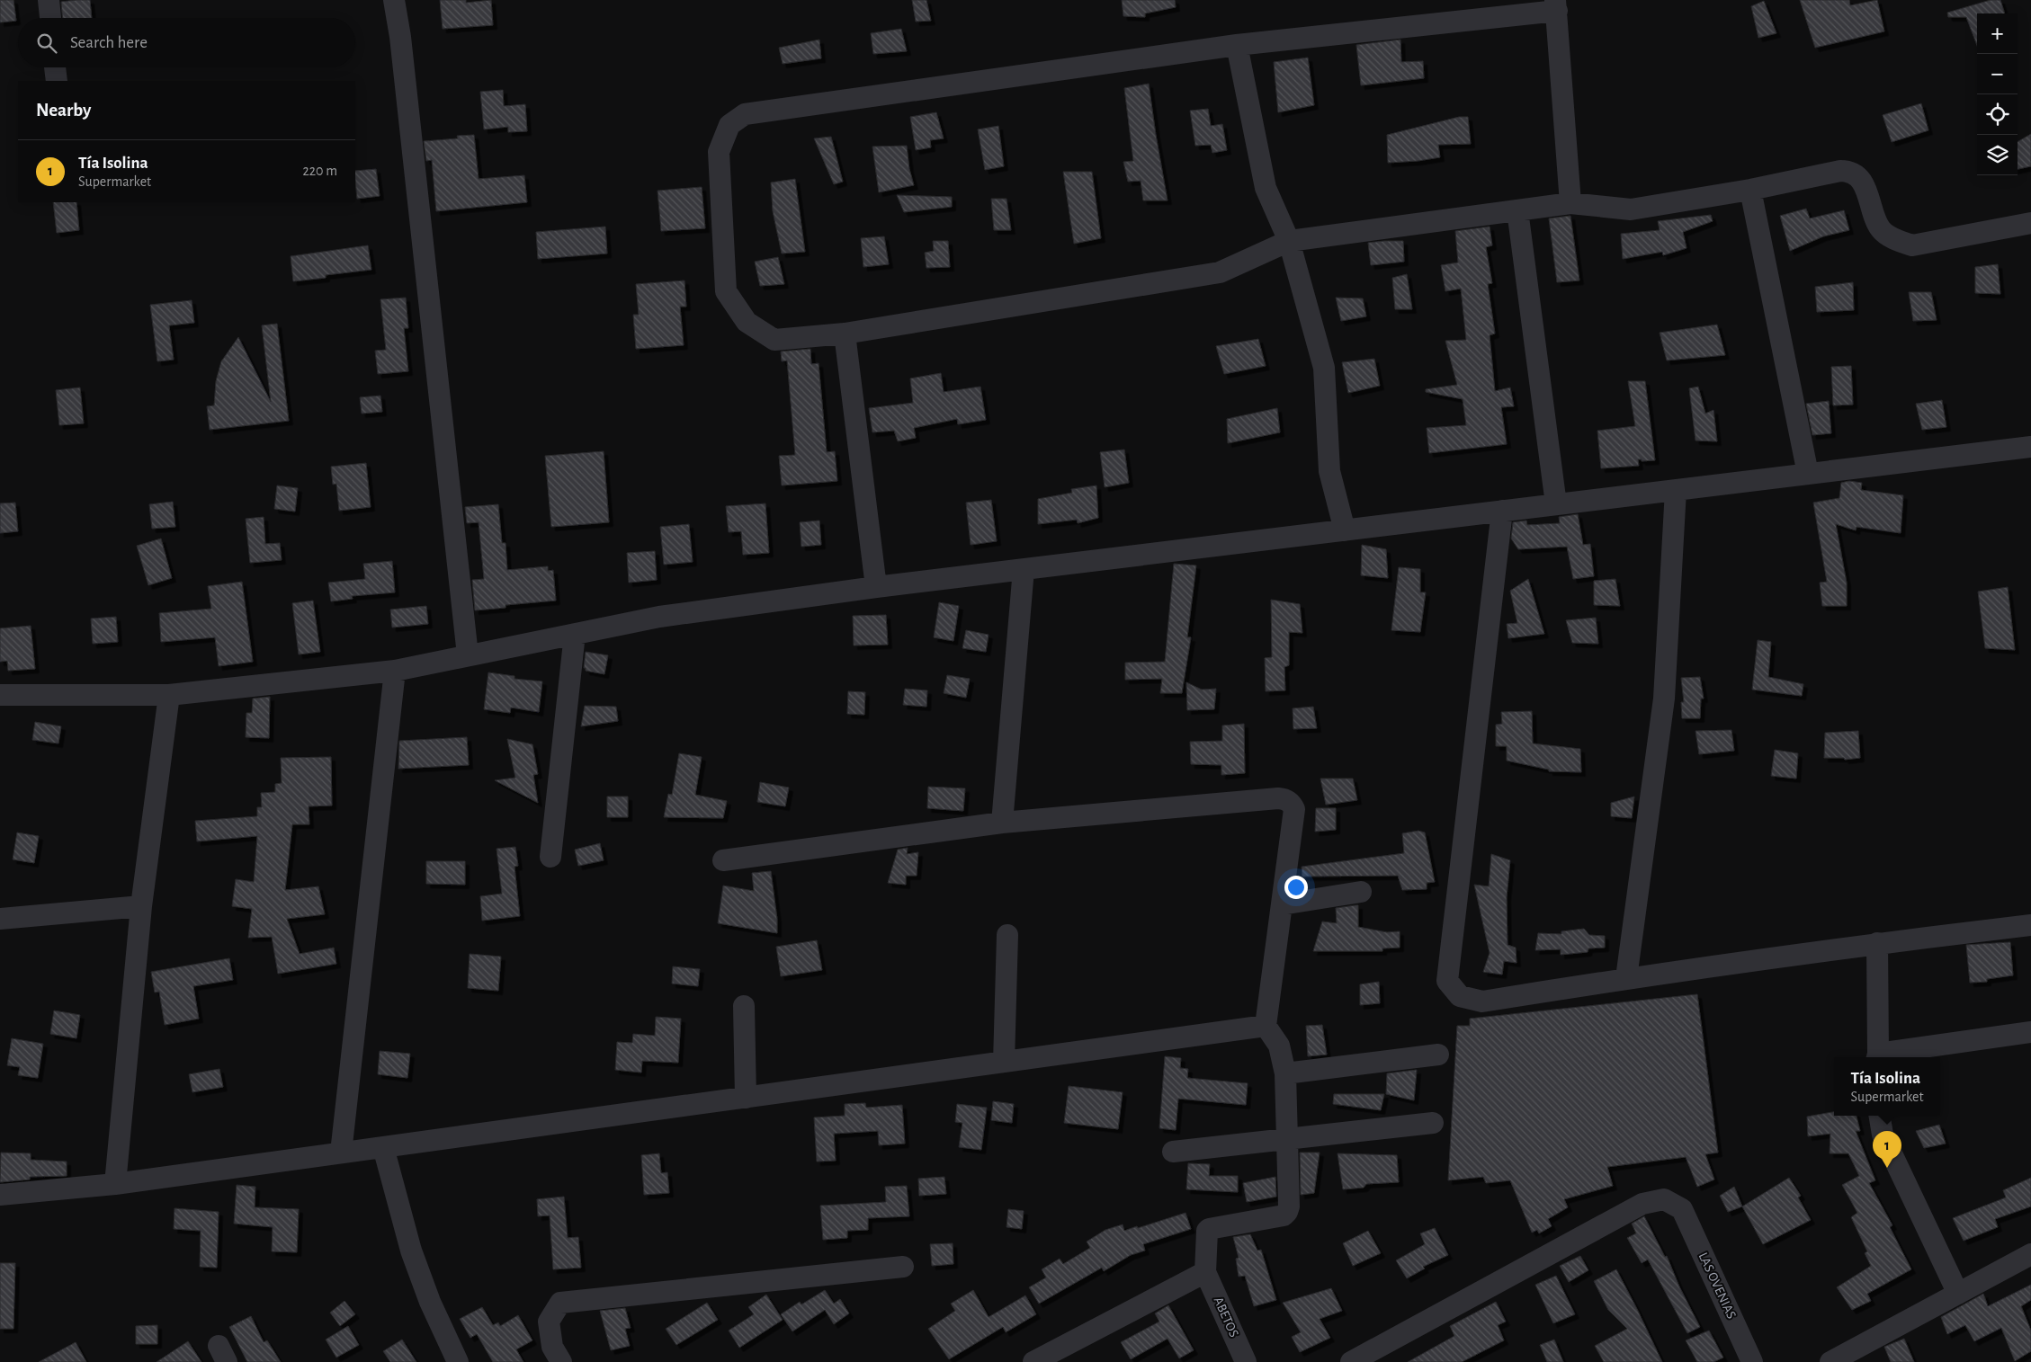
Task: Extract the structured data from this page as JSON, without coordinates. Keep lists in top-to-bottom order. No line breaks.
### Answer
{"streets":{"street":["LAS OVENIAS","ABETOS"]},"page":{"map_buttons":["+","−"],"search":"Search here","heading":"Nearby","list":[{"mark":"1","name":"Tía Isolina","note":"Supermarket","value":"220 m"}],"popup":["Tía Isolina","Supermarket"],"pins":"1"}}
